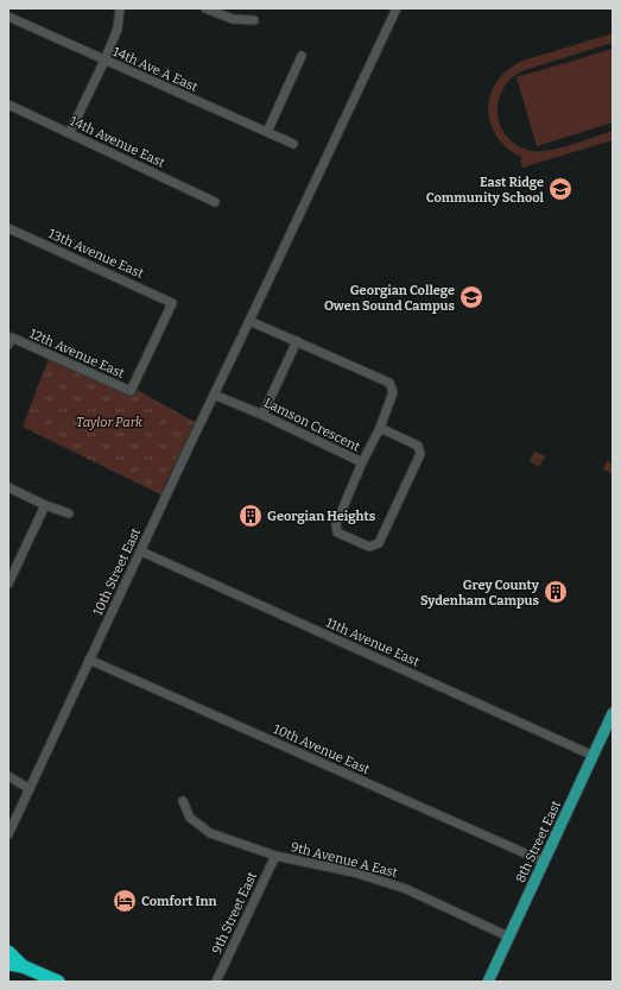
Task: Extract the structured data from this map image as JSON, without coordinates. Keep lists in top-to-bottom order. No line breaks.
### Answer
{"streets":{"main road":["8th Street East"],"street":["14th Ave A East","14th Avenue East","13th Avenue East","12th Avenue East","Lamson Crescent","10th Street East","11th Avenue East","10th Avenue East","9th Avenue A East","9th Street East"]},"crossings":[["13th Avenue East","12th Avenue East"],["Lamson Crescent","10th Street East"],["10th Street East","11th Avenue East"],["10th Street East","10th Avenue East"],["11th Avenue East","8th Street East"],["10th Avenue East","8th Street East"],["8th Street East","9th Avenue A East"],["9th Avenue A East","9th Street East"]],"parks":["Taylor Park"],"places":{"school or university":["East Ridge Community School","Georgian College Owen Sound Campus"],"building":["Georgian Heights","Grey County Sydenham Campus"],"hotel":["Comfort Inn"]}}
